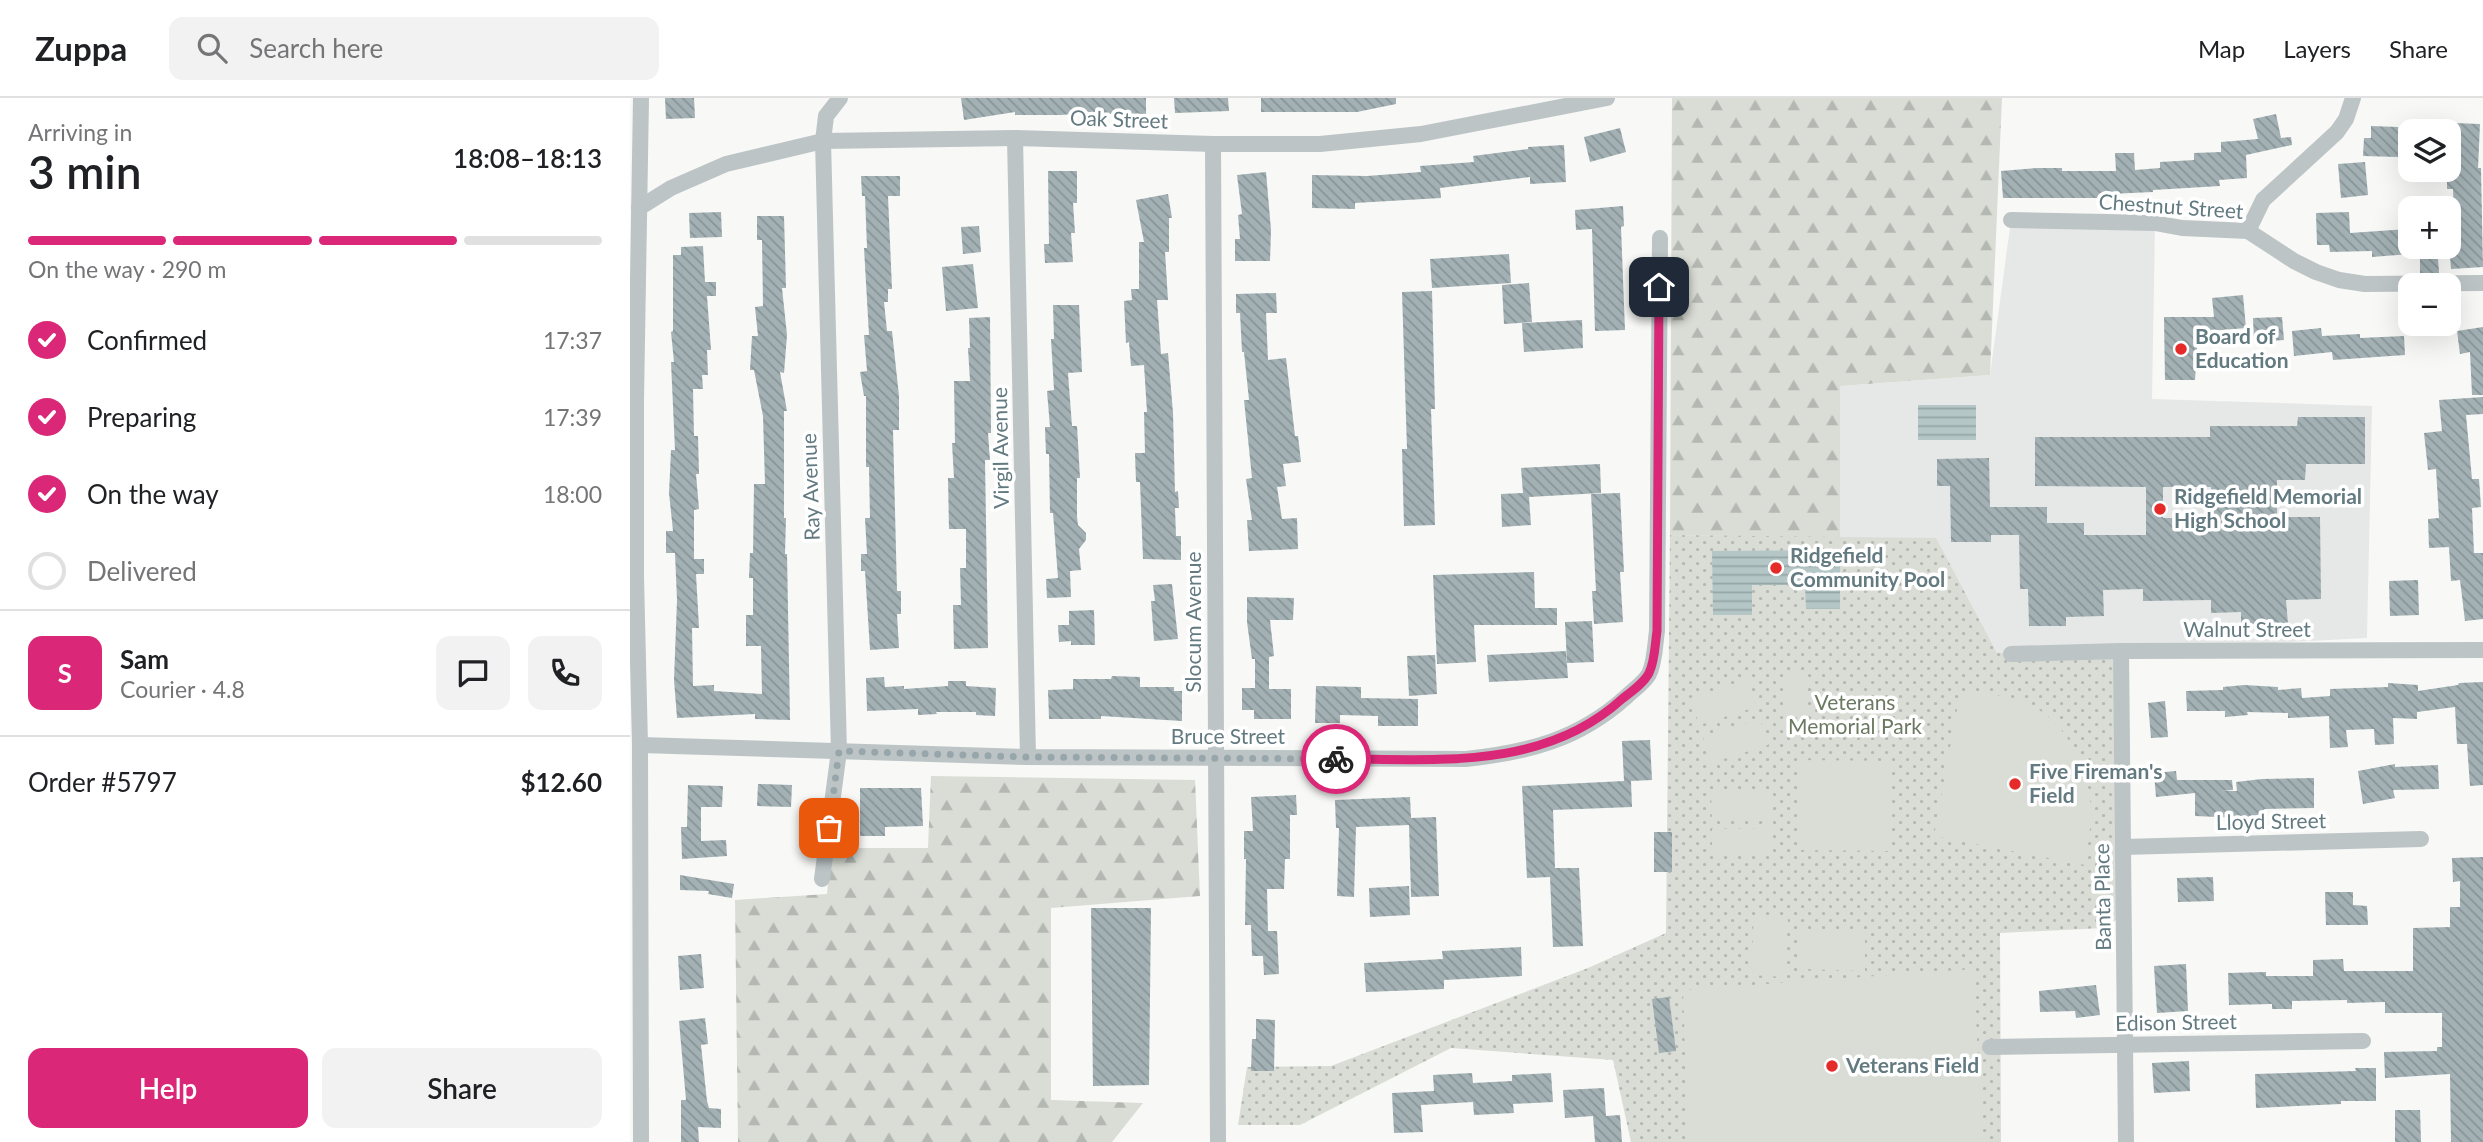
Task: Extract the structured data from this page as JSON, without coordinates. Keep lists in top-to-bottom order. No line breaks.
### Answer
{"streets":{"street":["Oak Street","Chestnut Street","Virgil Avenue","Ray Avenue","Slocum Avenue","Walnut Street","Bruce Street","Lloyd Street","Banta Place","Edison Street"]},"crossings":[["Oak Street","Virgil Avenue"],["Oak Street","Ray Avenue"],["Oak Street","Slocum Avenue"],["Virgil Avenue","Bruce Street"],["Ray Avenue","Bruce Street"],["Slocum Avenue","Bruce Street"],["Walnut Street","Banta Place"],["Lloyd Street","Banta Place"],["Banta Place","Edison Street"]],"parks":["Veterans Memorial Park"],"places":["Board of Education","Ridgefield Memorial High School","Ridgefield Community Pool","Five Fireman's Field","Veterans Field"],"page":{"header":"Zuppa","search":"Search here","nav":["Map","Layers","Share"],"heading":["3 min","Arriving in","18:08–18:13"],"panel":["Sam","Courier · 4.8","Order #5797","$12.60"],"map_buttons":["+","−"],"bar":"On the way · 290 m","list":[["Confirmed","17:37"],["Preparing","17:39"],["On the way","18:00"],"Delivered"],"round":"S","buttons":["Help","Share"]}}
